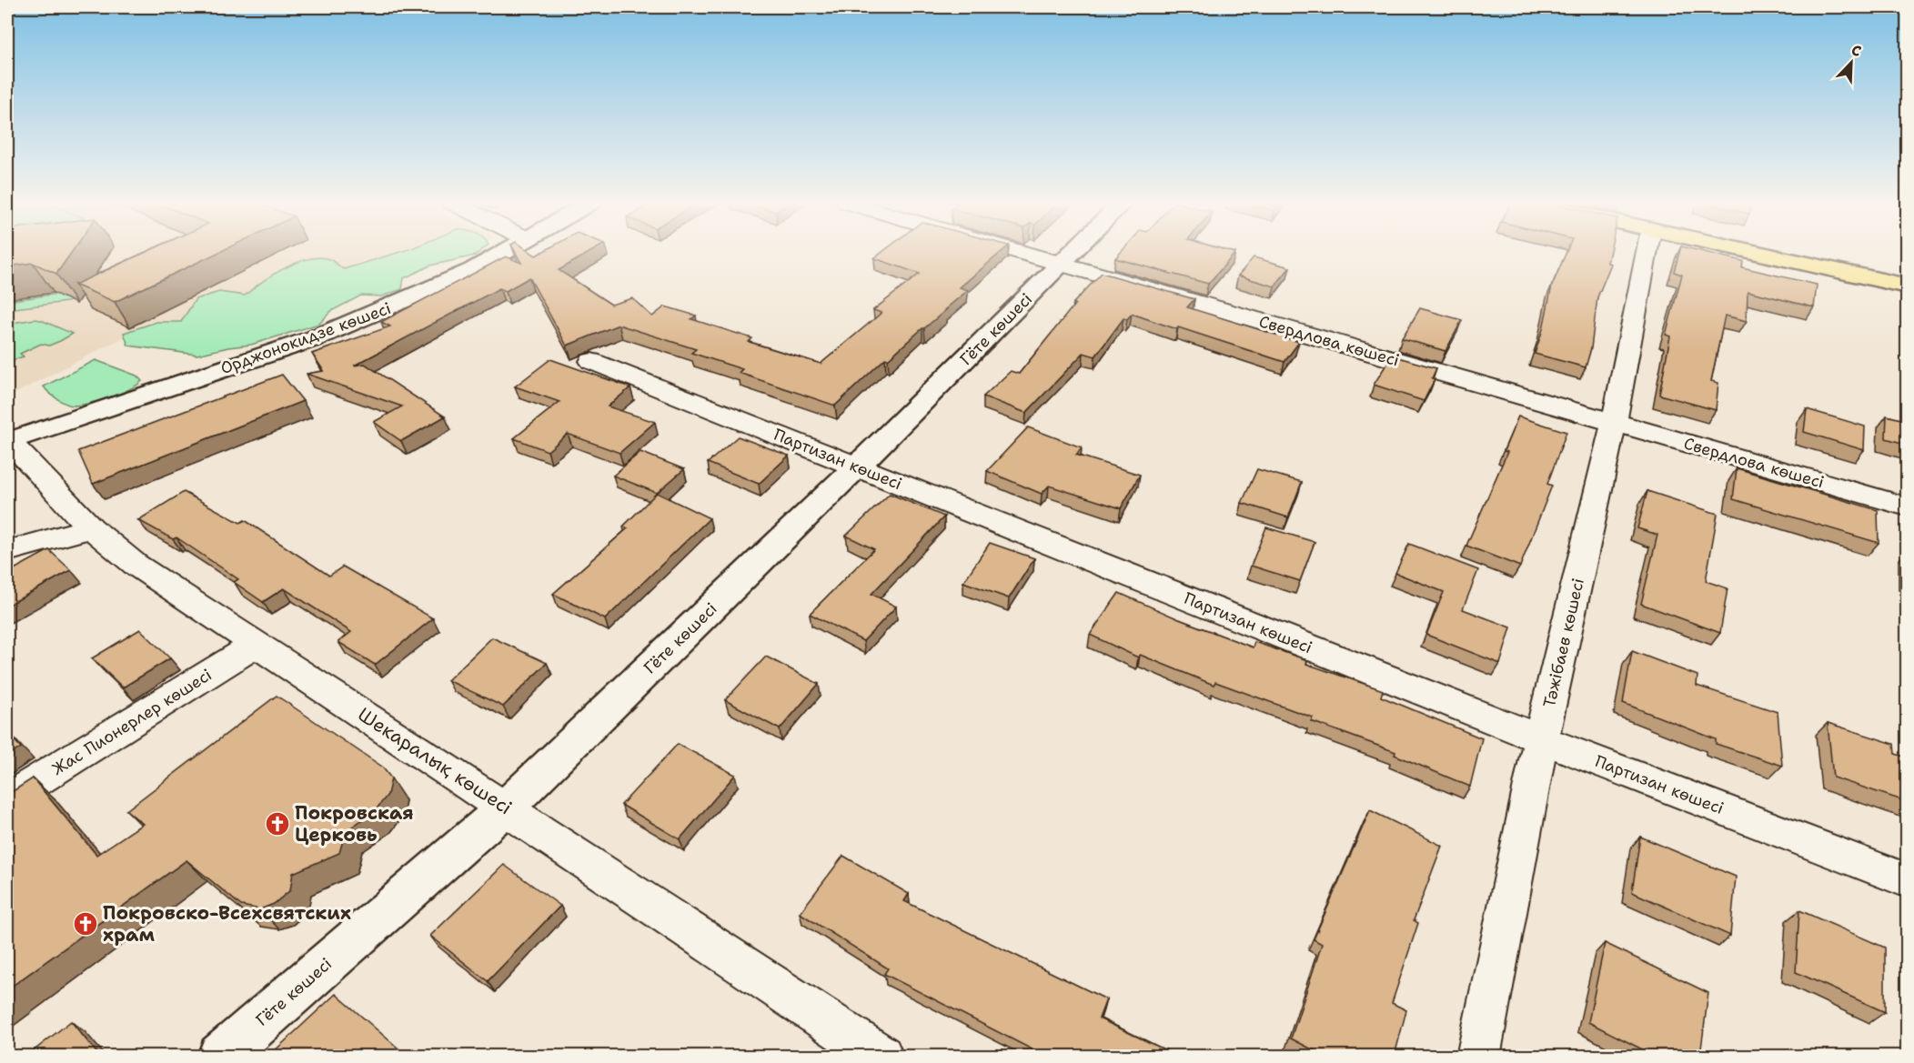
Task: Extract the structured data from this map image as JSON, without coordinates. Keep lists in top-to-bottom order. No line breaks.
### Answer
{"streets":{"street":["Гёте көшесі","Орджонокидзе көшесі","Свердлова көшесі","Партизан көшесі","Тәжібаев көшесі","Жас Пионерлер көшесі","Шекаралық көшесі"]},"crossings":[["Гёте көшесі","Свердлова көшесі"],["Гёте көшесі","Партизан көшесі"],["Гёте көшесі","Шекаралық көшесі"],["Орджонокидзе көшесі","Шекаралық көшесі"],["Свердлова көшесі","Тәжібаев көшесі"],["Партизан көшесі","Тәжібаев көшесі"],["Жас Пионерлер көшесі","Шекаралық көшесі"]],"places":{"church":["Покровская Церковь","Покровско-Всехсвятских храм"]},"north":"top right"}
